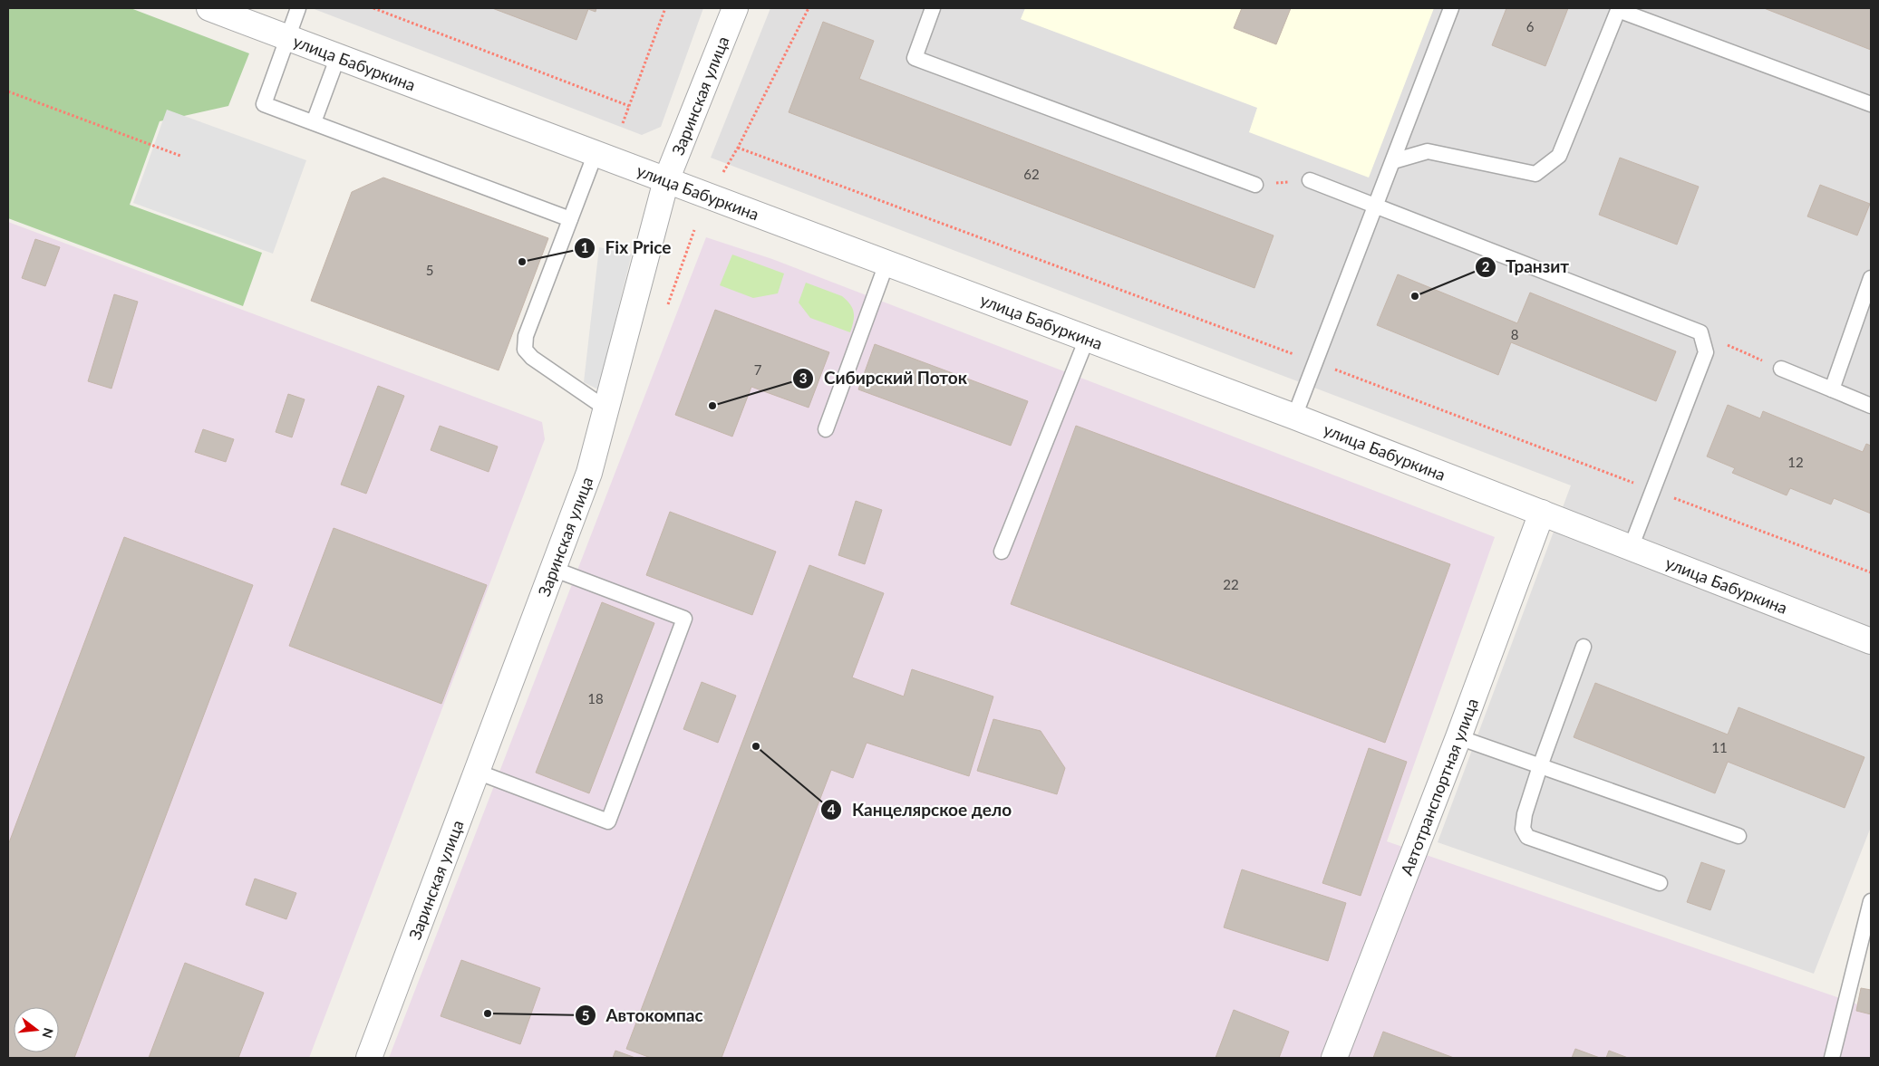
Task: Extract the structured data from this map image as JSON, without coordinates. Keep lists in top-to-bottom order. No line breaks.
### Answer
{"streets":{"street":["улица Бабуркина","Заринская улица","Автотранспортная улица"]},"crossings":[["улица Бабуркина","Заринская улица"],["улица Бабуркина","Автотранспортная улица"]],"places":["Fix Price","Транзит","Сибирский Поток","Канцелярское дело","Автокомпас"],"house_numbers":["6","62","5","8","7","12","22","18","11"],"north":"right"}
